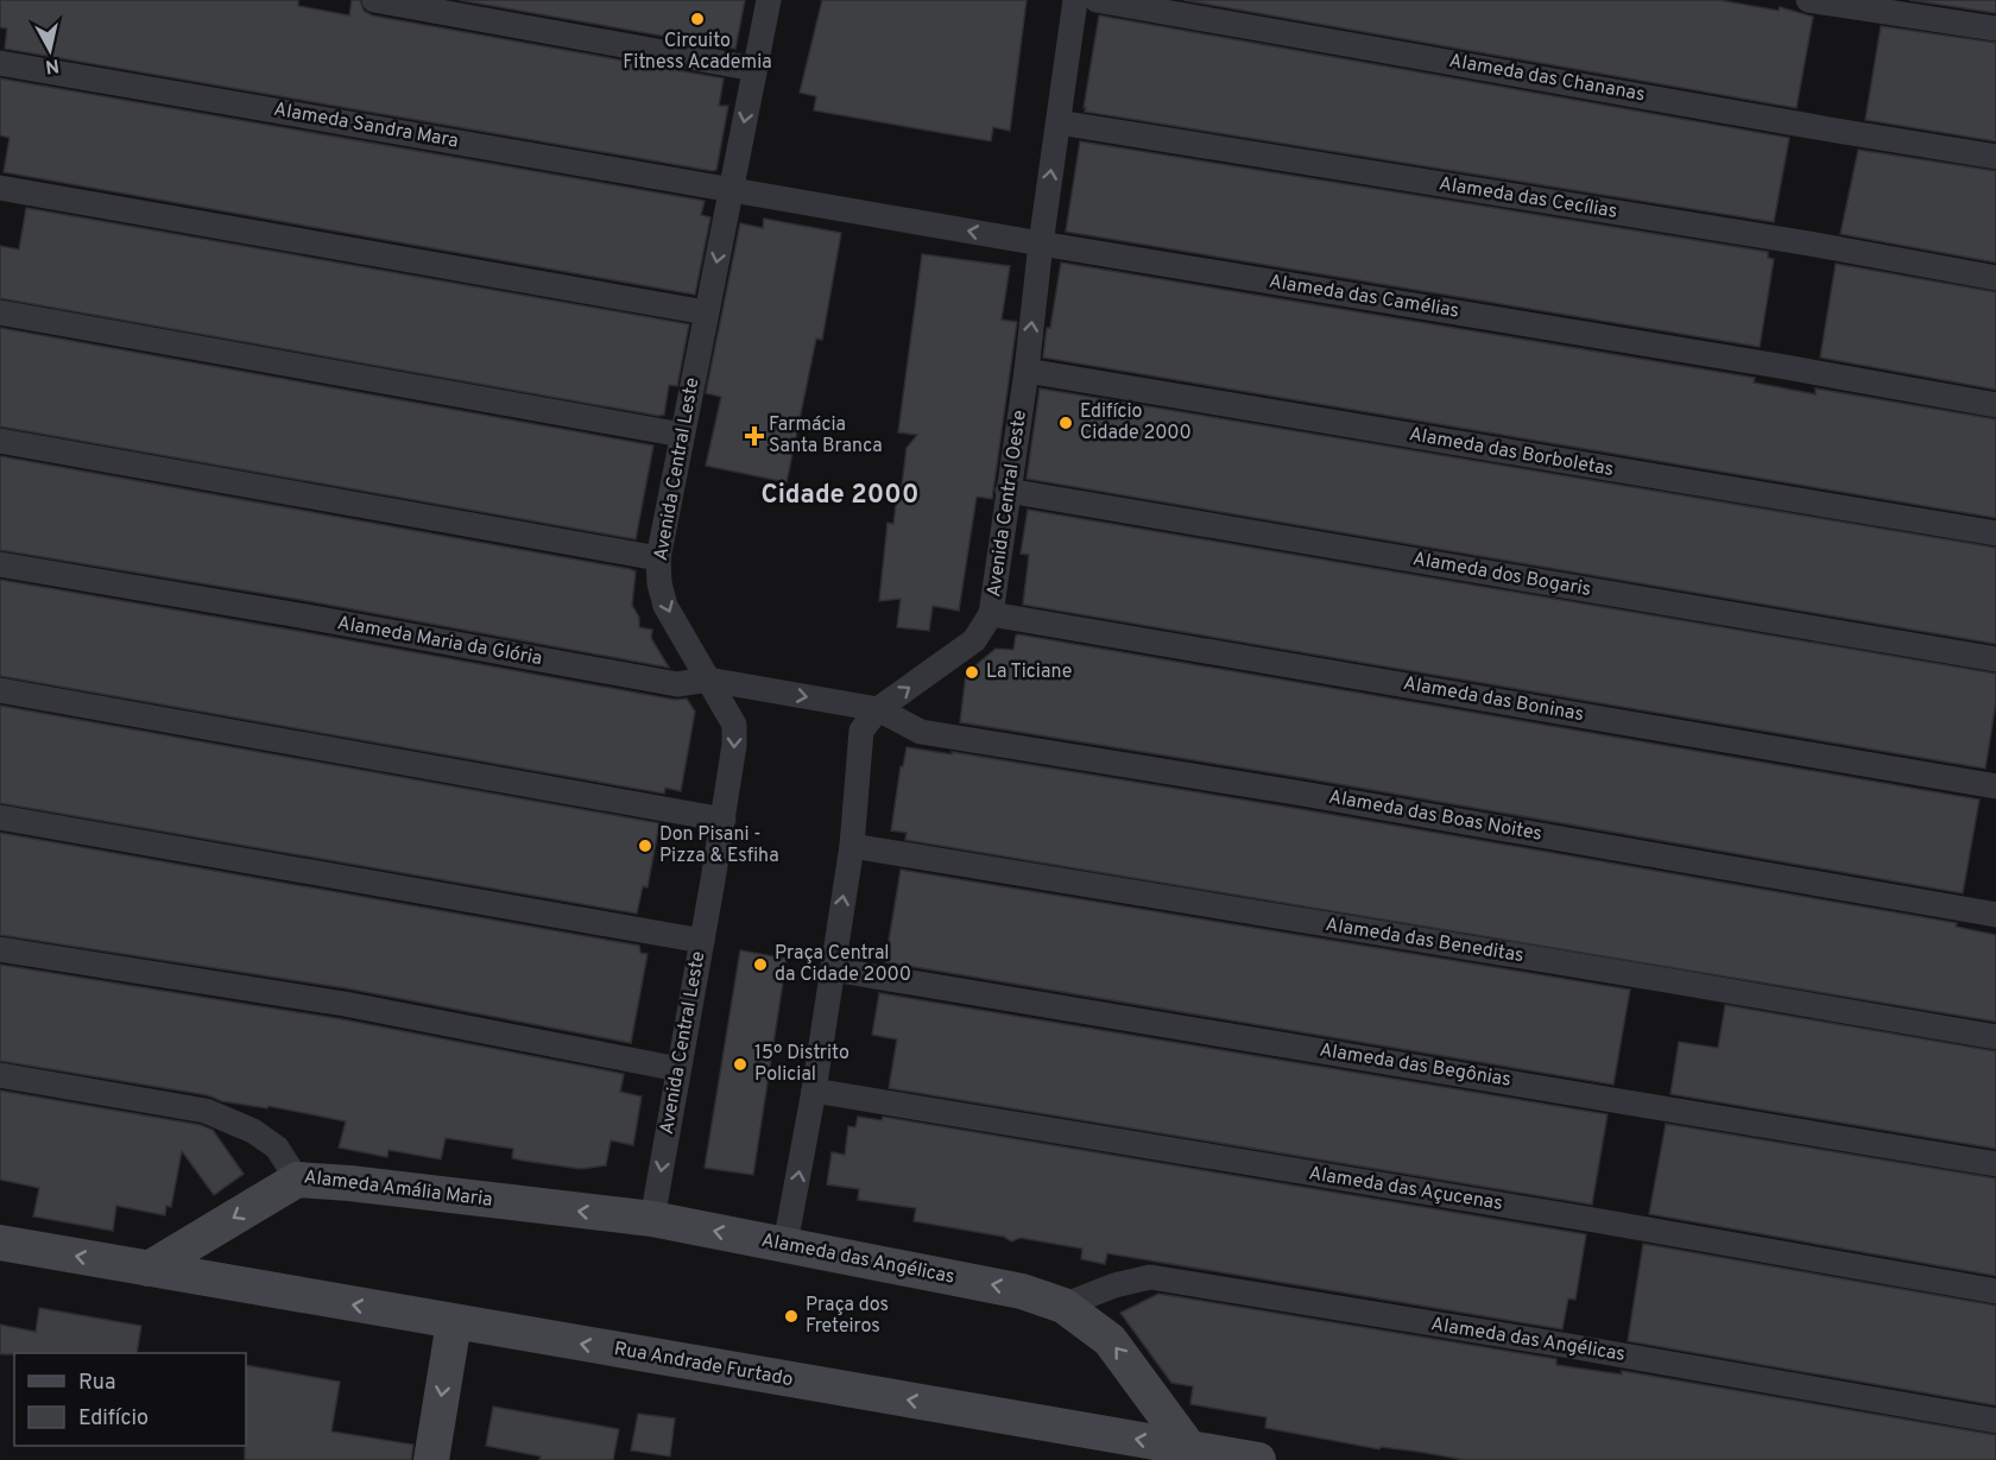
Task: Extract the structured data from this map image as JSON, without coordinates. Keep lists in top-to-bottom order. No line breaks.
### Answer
{"streets":{"street":["Alameda das Chananas","Alameda Sandra Mara","Alameda das Cecílias","Alameda das Camélias","Alameda das Borboletas","Avenida Central Leste","Avenida Central Oeste","Alameda dos Bogaris","Alameda Maria da Glória","Alameda das Boninas","Alameda das Boas Noites","Alameda das Beneditas","Alameda das Begônias","Alameda Amália Maria","Alameda das Açucenas","Alameda das Angélicas","Rua Andrade Furtado"]},"crossings":[["Alameda Sandra Mara","Alameda das Camélias"],["Alameda Sandra Mara","Avenida Central Leste"],["Alameda das Cecílias","Avenida Central Oeste"],["Alameda das Camélias","Avenida Central Leste"],["Alameda das Camélias","Avenida Central Oeste"],["Alameda das Borboletas","Avenida Central Oeste"],["Avenida Central Leste","Alameda Maria da Glória"],["Avenida Central Leste","Alameda Amália Maria"],["Avenida Central Leste","Alameda das Angélicas"],["Avenida Central Oeste","Alameda dos Bogaris"],["Avenida Central Oeste","Alameda Maria da Glória"],["Avenida Central Oeste","Alameda das Boninas"],["Avenida Central Oeste","Alameda das Boas Noites"],["Avenida Central Oeste","Alameda das Beneditas"],["Avenida Central Oeste","Alameda das Begônias"],["Avenida Central Oeste","Alameda das Açucenas"],["Avenida Central Oeste","Alameda das Angélicas"],["Alameda Maria da Glória","Alameda das Boas Noites"],["Alameda Amália Maria","Alameda das Angélicas"],["Alameda das Angélicas","Rua Andrade Furtado"]],"one_way":["Avenida Central Leste","Avenida Central Oeste"],"districts":["Cidade 2000"],"places":{"other":["Circuito Fitness Academia","Edifício Cidade 2000","La Ticiane","Don Pisani - Pizza & Esfiha","Praça Central da Cidade 2000","15º Distrito Policial","Praça dos Freteiros"],"health":["Farmácia Santa Branca"]},"legend":["Rua","Edifício"],"north":"bottom"}
